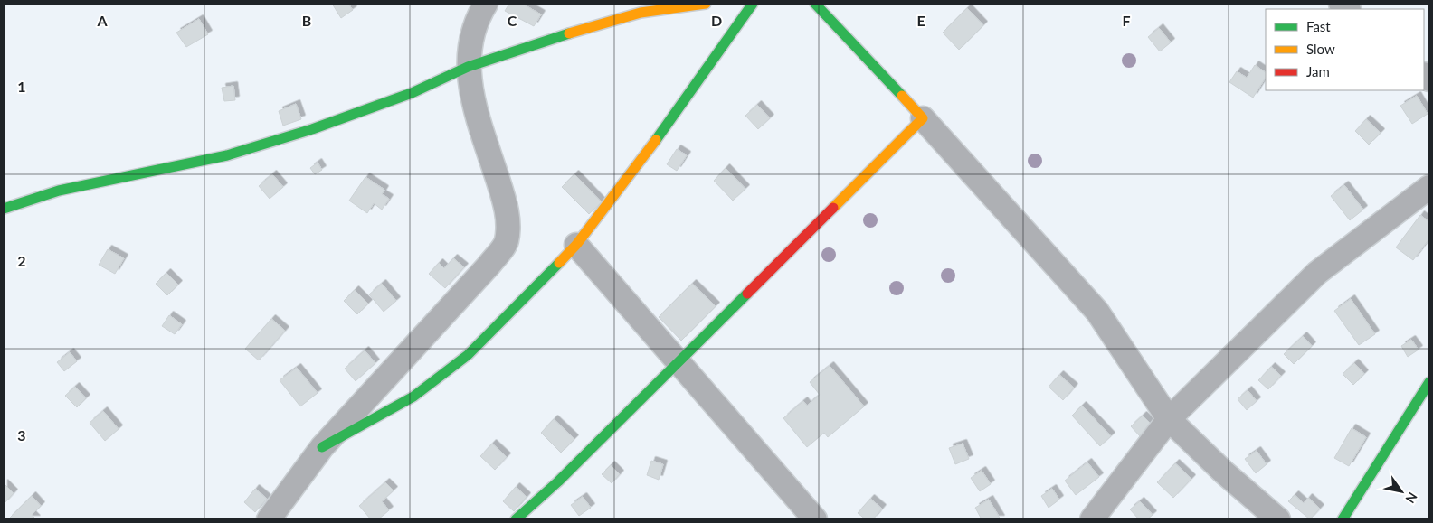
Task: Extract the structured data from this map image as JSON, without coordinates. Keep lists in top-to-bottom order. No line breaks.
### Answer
{"legend":["Fast","Slow","Jam"],"north":"bottom right","grid":{"columns":["A","B","C","D","E","F"],"rows":["1","2","3"]}}
